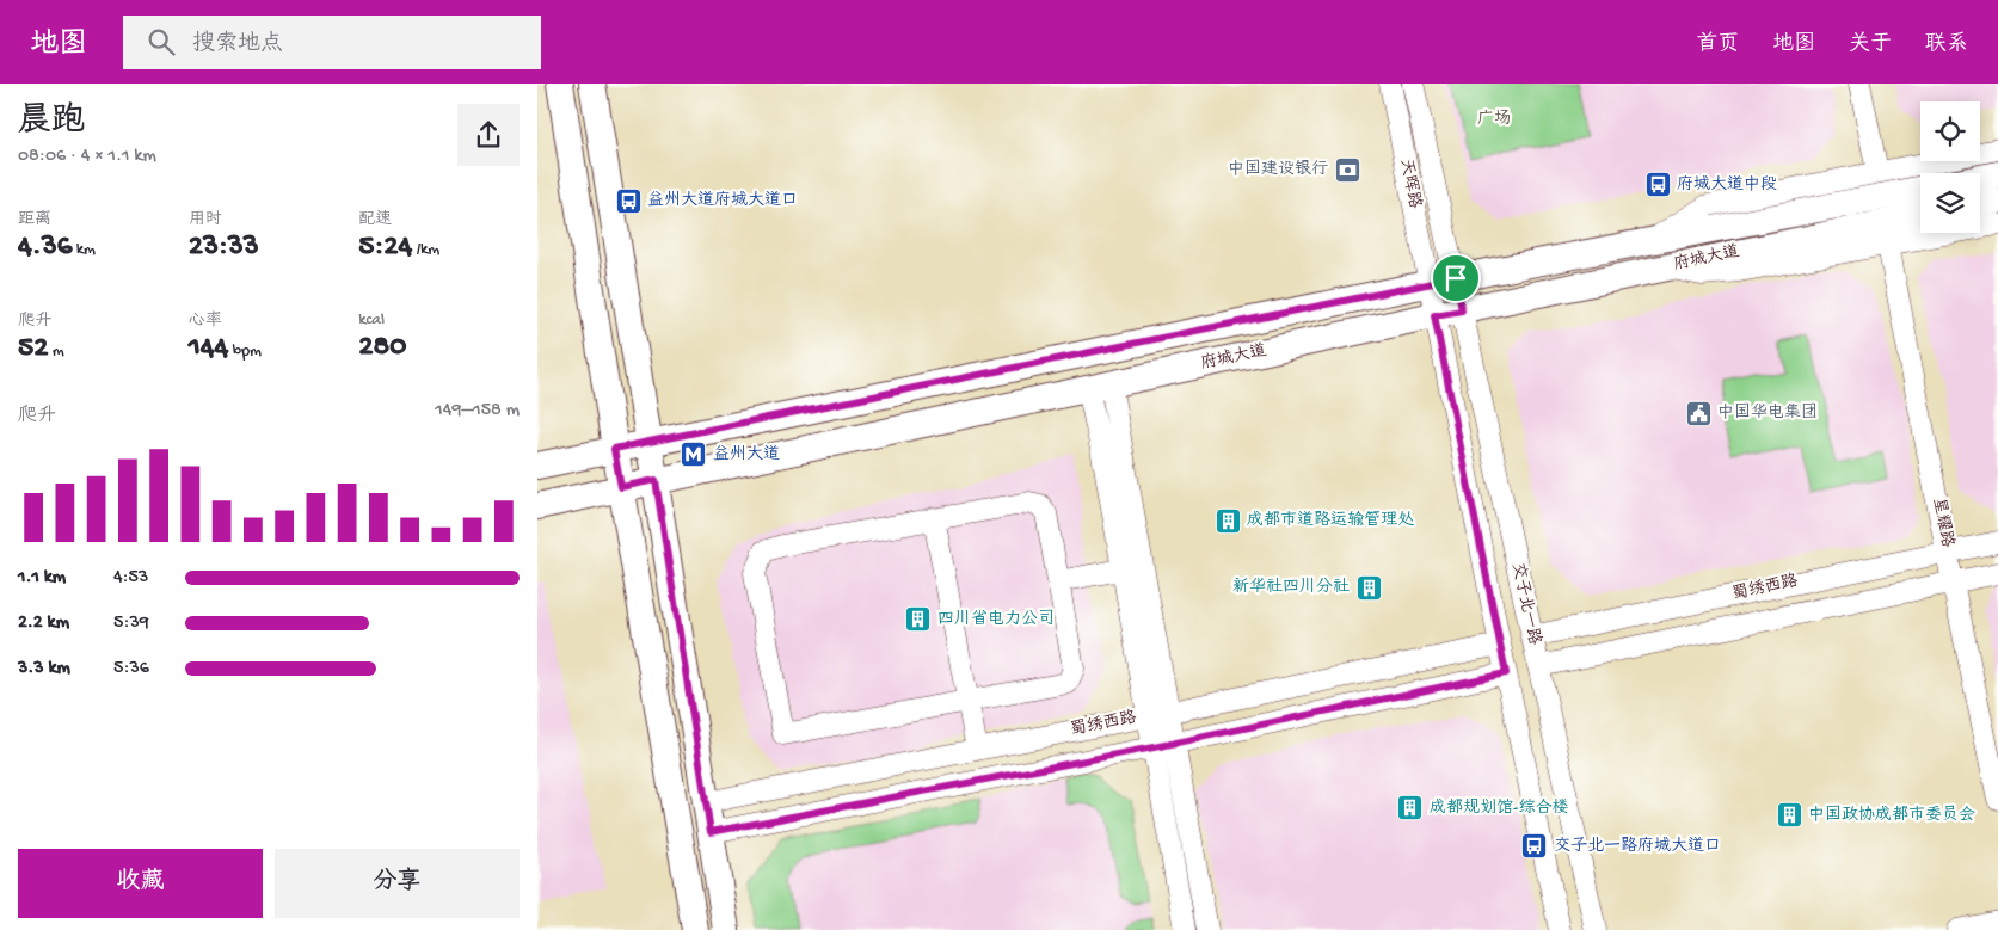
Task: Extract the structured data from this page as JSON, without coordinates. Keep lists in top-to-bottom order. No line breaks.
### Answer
{"streets":{"main road":["府城大道"],"street":["天晖路","星耀路","蜀绣西路","交子北一路"]},"crossings":[["天晖路","府城大道"],["天晖路","交子北一路"],["府城大道","交子北一路"],["星耀路","蜀绣西路"],["蜀绣西路","交子北一路"]],"parks":["广场"],"places":{"bank":["中国建设银行"],"bus stop":["府城大道中段","益州大道府城大道口","交子北一路府城大道口"],"public building":["中国华电集团"],"metro station":["益州大道"],"building":["成都市道路运输管理处","新华社四川分社","四川省电力公司","成都规划馆-综合楼","中国政协成都市委员会"]},"page":{"header":"地图","search":"搜索地点","nav":["首页","地图","关于","联系"],"heading":["晨跑","08:06 · 4 × 1.1 km"],"stats":[["距离","4.36 km"],["用时","23:33"],["配速","5:24 /km"],["爬升","52 m"],["心率","144 bpm"],["kcal","280"]],"chart":["爬升","149–158 m"],"list":[{"name":"1.1 km","note":"4:53"},{"name":"2.2 km","note":"5:39"},{"name":"3.3 km","note":"5:36"}],"buttons":["收藏","分享"]}}
